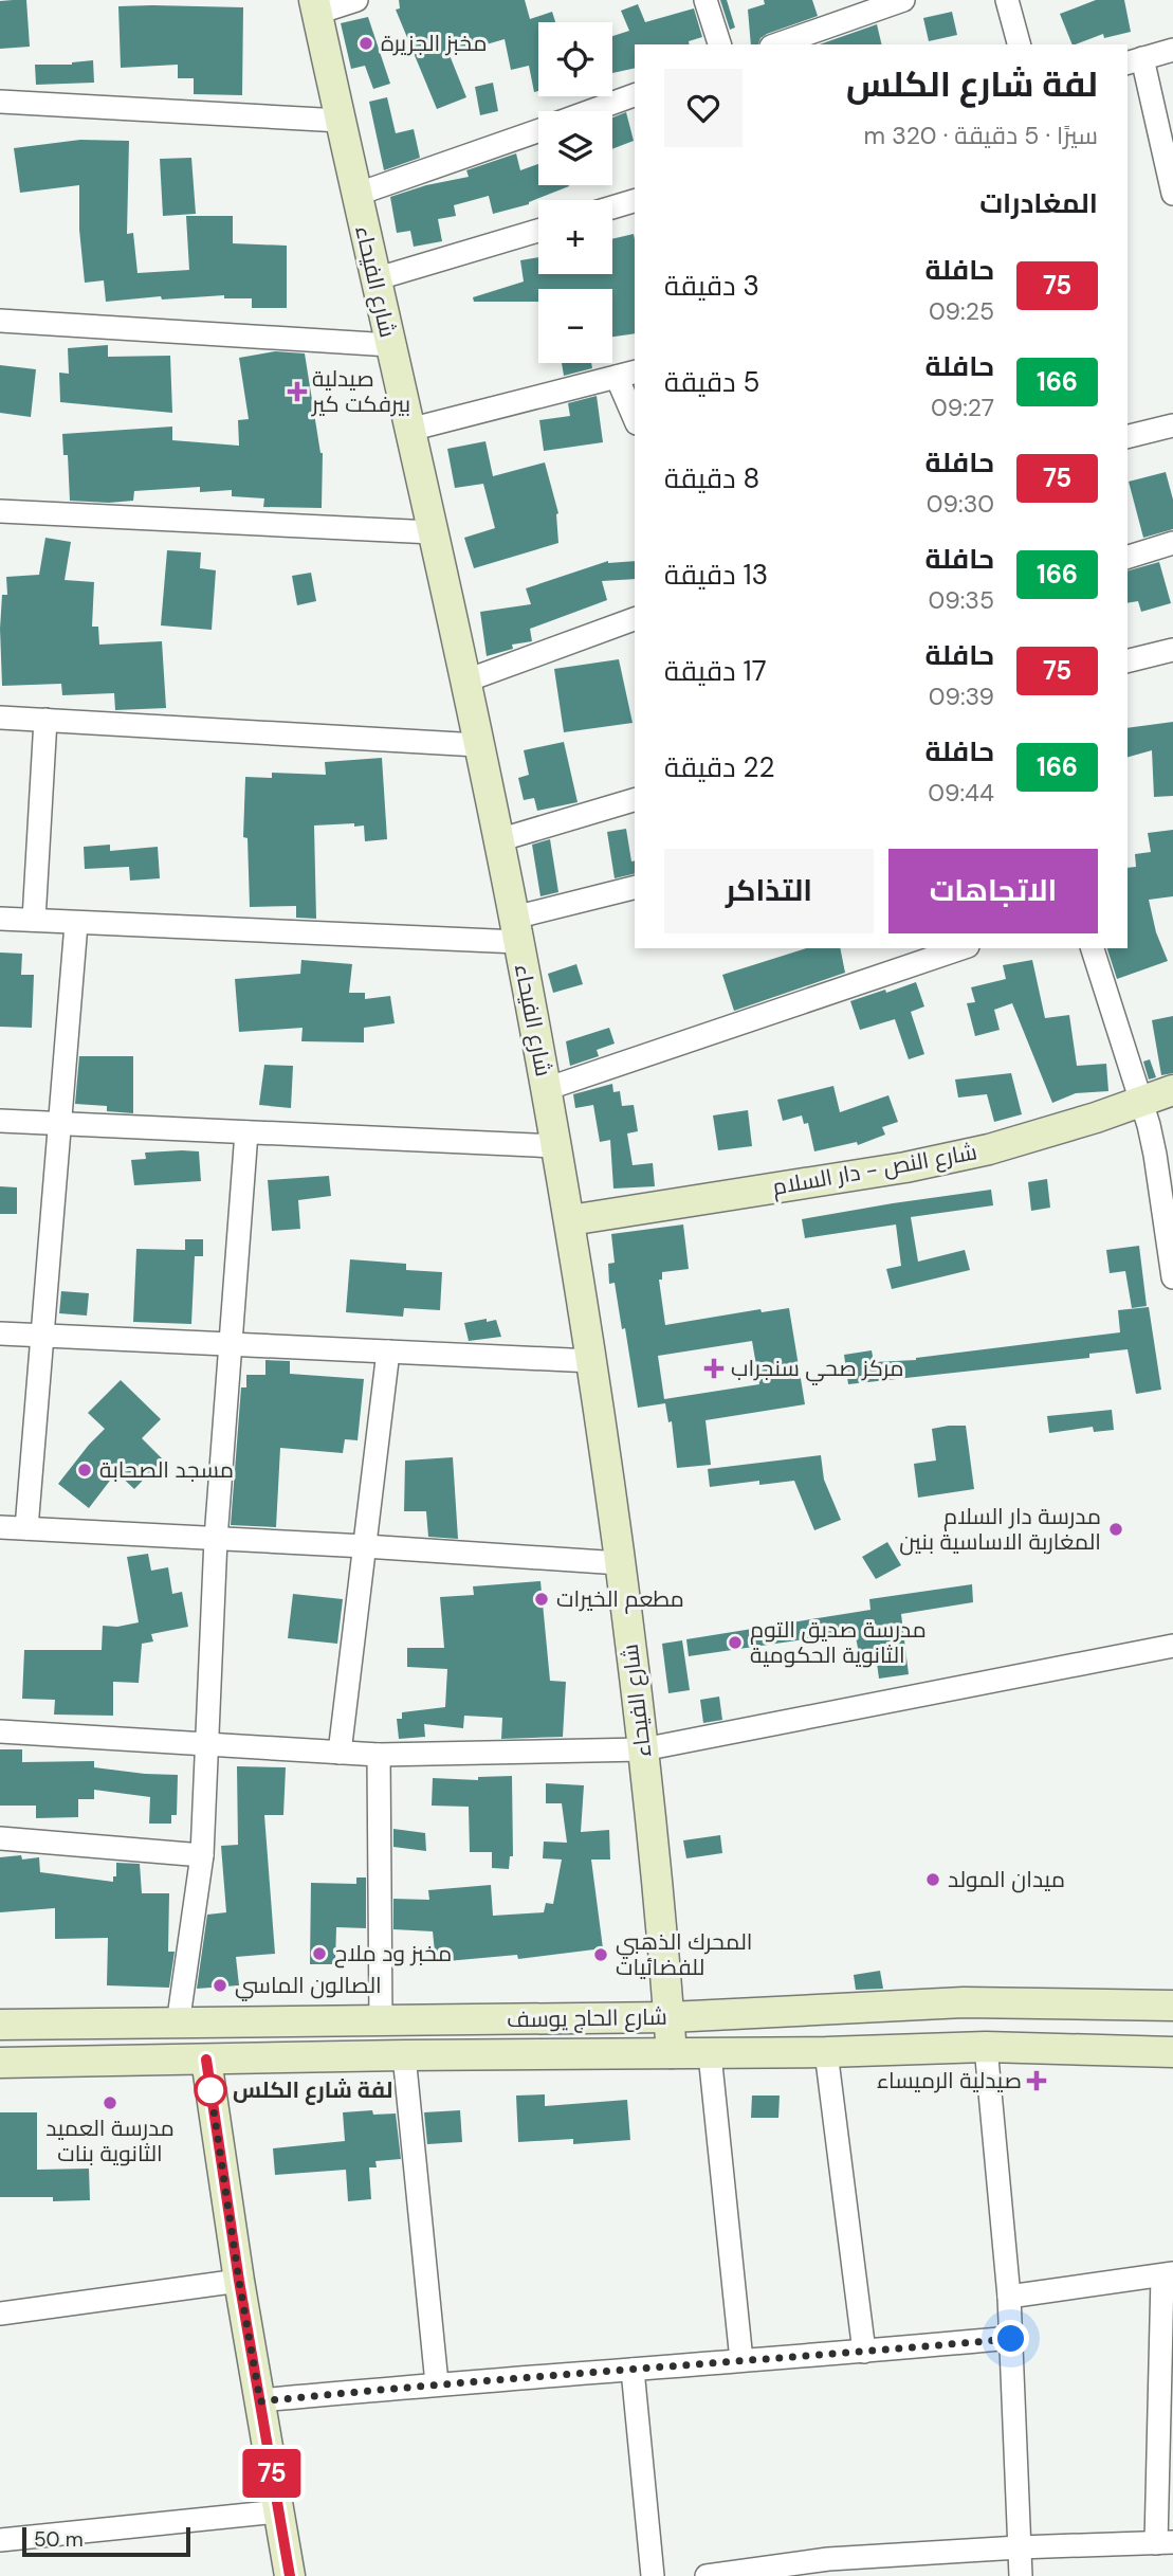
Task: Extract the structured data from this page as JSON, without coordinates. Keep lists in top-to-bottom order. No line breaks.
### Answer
{"streets":{"street":["شارع الفيحاء","شارع النص - دار السلام","شارع الحاج يوسف"]},"crossings":[["شارع الفيحاء","شارع النص - دار السلام"],["شارع الفيحاء","شارع الحاج يوسف"]],"places":{"other":["مخبز الجزيرة","مسجد الصحابة","مدرسة دار السلام المغاربة الاساسية بنين","مطعم الخيرات","مدرسة صديق التوم الثانوية الحكومية","ميدان المولد","مخبز ود ملاح","المحرك الذهبي للفضائيات","الصالون الماسي","لفة شارع الكلس","مدرسة العميد الثانوية بنات"],"health":["صيدلية بيرفكت كير","مركز صحي سنجراب","صيدلية الرميساء"]},"lines":["bus line 75"],"scale_bar":"50 m","page":{"on_map":"75","map_buttons":["+","−"],"heading":[["لفة شارع الكلس","سيرًا · 5 دقيقة · 320 m"],"المغادرات"],"list":[{"mark":"75","name":"حافلة","note":"09:25","value":"3 دقيقة"},{"mark":"166","name":"حافلة","note":"09:27","value":"5 دقيقة"},{"mark":"75","name":"حافلة","note":"09:30","value":"8 دقيقة"},{"mark":"166","name":"حافلة","note":"09:35","value":"13 دقيقة"},{"mark":"75","name":"حافلة","note":"09:39","value":"17 دقيقة"},{"mark":"166","name":"حافلة","note":"09:44","value":"22 دقيقة"}],"buttons":["الاتجاهات","التذاكر"],"scale":"50 m"}}
